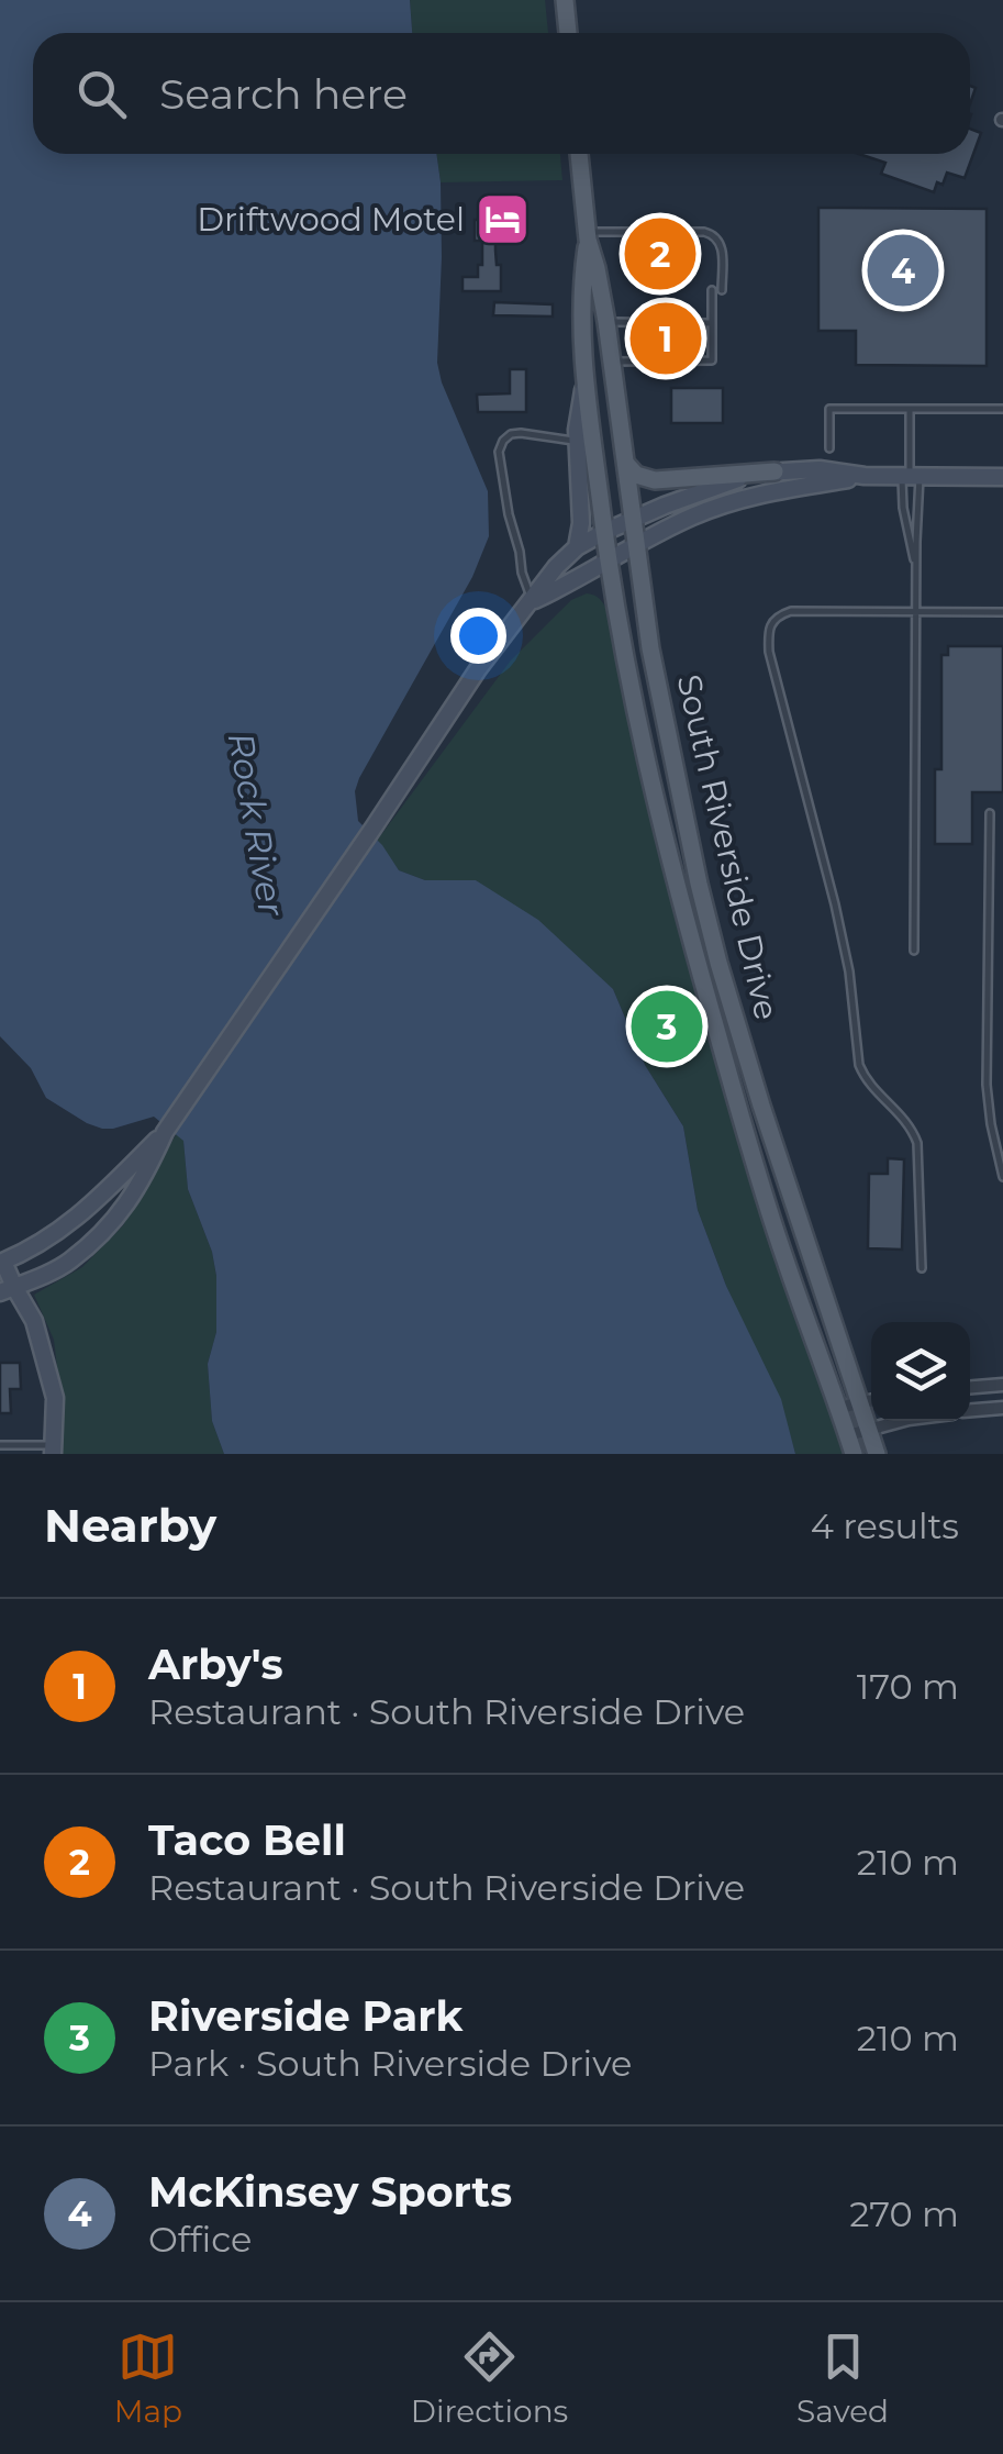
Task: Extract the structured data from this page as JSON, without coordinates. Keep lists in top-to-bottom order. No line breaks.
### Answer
{"streets":{"main road":["South Riverside Drive"]},"water":["Rock River"],"places":{"hotel":["Driftwood Motel"]},"page":{"search":"Search here","pins":["2","4","1","3"],"heading":["Nearby","4 results"],"list":[{"mark":"1","name":"Arby's","note":"Restaurant · South Riverside Drive","value":"170 m"},{"mark":"2","name":"Taco Bell","note":"Restaurant · South Riverside Drive","value":"210 m"},{"mark":"3","name":"Riverside Park","note":"Park · South Riverside Drive","value":"210 m"},{"mark":"4","name":"McKinsey Sports","note":"Office","value":"270 m"}],"nav":["Map","Directions","Saved"]}}
